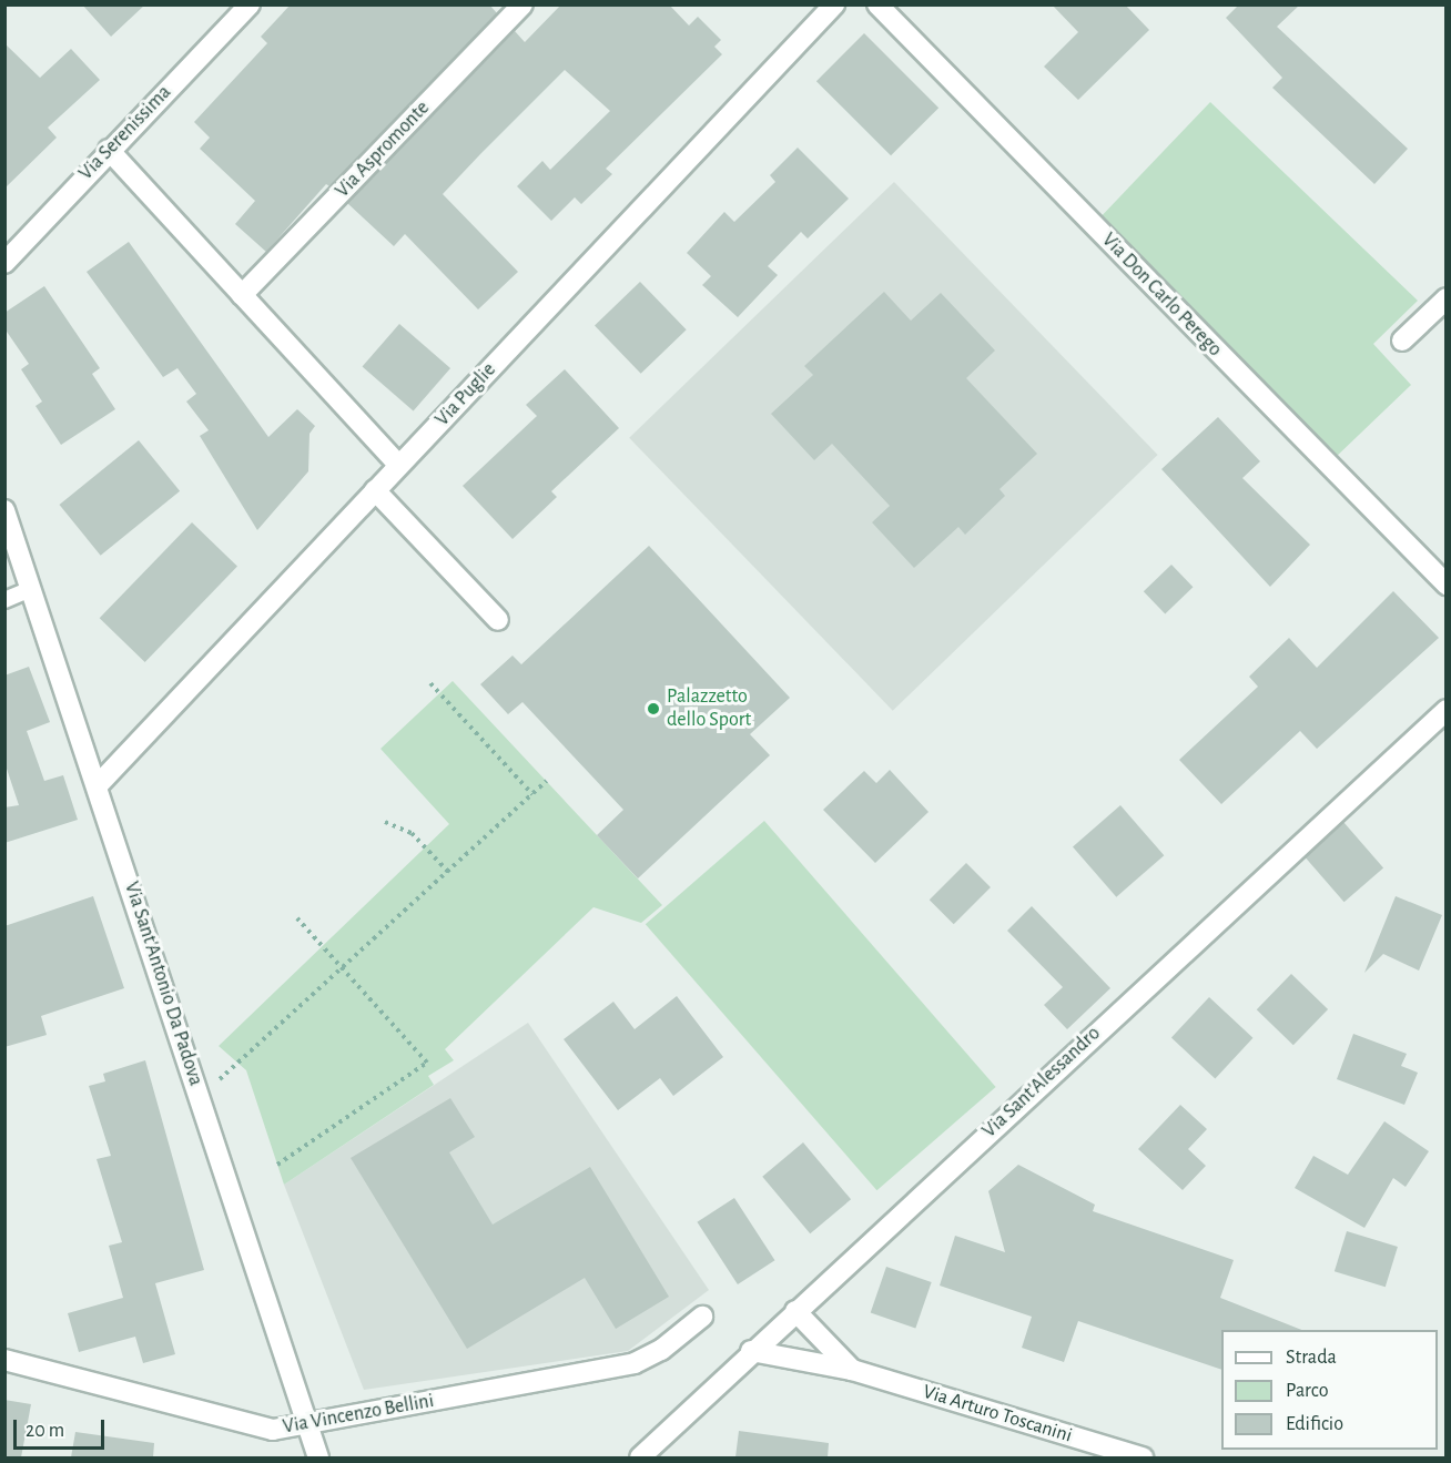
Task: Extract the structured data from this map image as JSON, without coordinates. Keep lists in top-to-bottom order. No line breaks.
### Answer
{"streets":{"street":["Via Serenissima","Via Aspromonte","Via Don Carlo Perego","Via Puglie","Via Sant'Antonio Da Padova","Via Sant'Alessandro","Via Vincenzo Bellini","Via Arturo Toscanini"]},"crossings":[["Via Puglie","Via Sant'Antonio Da Padova"],["Via Sant'Antonio Da Padova","Via Vincenzo Bellini"],["Via Sant'Alessandro","Via Arturo Toscanini"]],"places":["Palazzetto dello Sport"],"legend":["Strada","Parco","Edificio"],"scale_bar":"20 m"}
